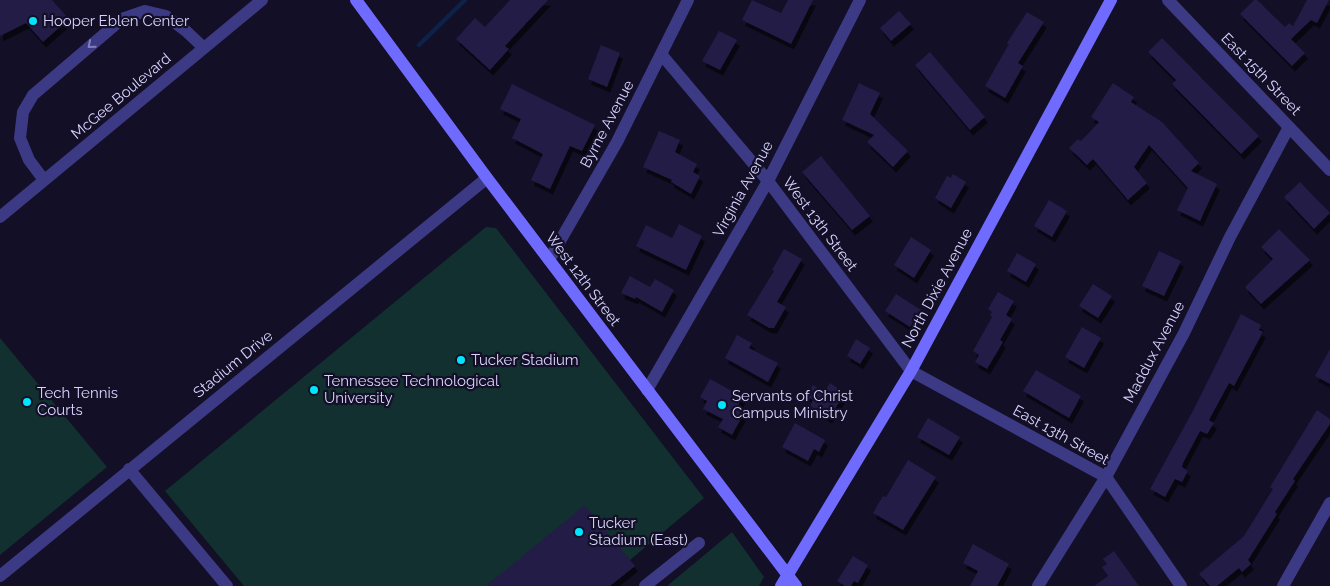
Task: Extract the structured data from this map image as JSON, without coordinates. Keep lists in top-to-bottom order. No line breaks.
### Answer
{"streets":{"street":["East 15th Street","McGee Boulevard","Byrne Avenue","Virginia Avenue","West 13th Street","West 12th Street","North Dixie Avenue","Maddux Avenue","Stadium Drive","East 13th Street"]},"crossings":[["East 15th Street","Maddux Avenue"],["Byrne Avenue","West 13th Street"],["Byrne Avenue","West 12th Street"],["Virginia Avenue","West 13th Street"],["Virginia Avenue","West 12th Street"],["West 13th Street","North Dixie Avenue"],["West 13th Street","East 13th Street"],["West 12th Street","North Dixie Avenue"],["West 12th Street","Stadium Drive"],["North Dixie Avenue","East 13th Street"],["Maddux Avenue","East 13th Street"]],"places":["Hooper Eblen Center","Tucker Stadium","Tennessee Technological University","Tech Tennis Courts","Servants of Christ Campus Ministry","Tucker Stadium (East)"]}
